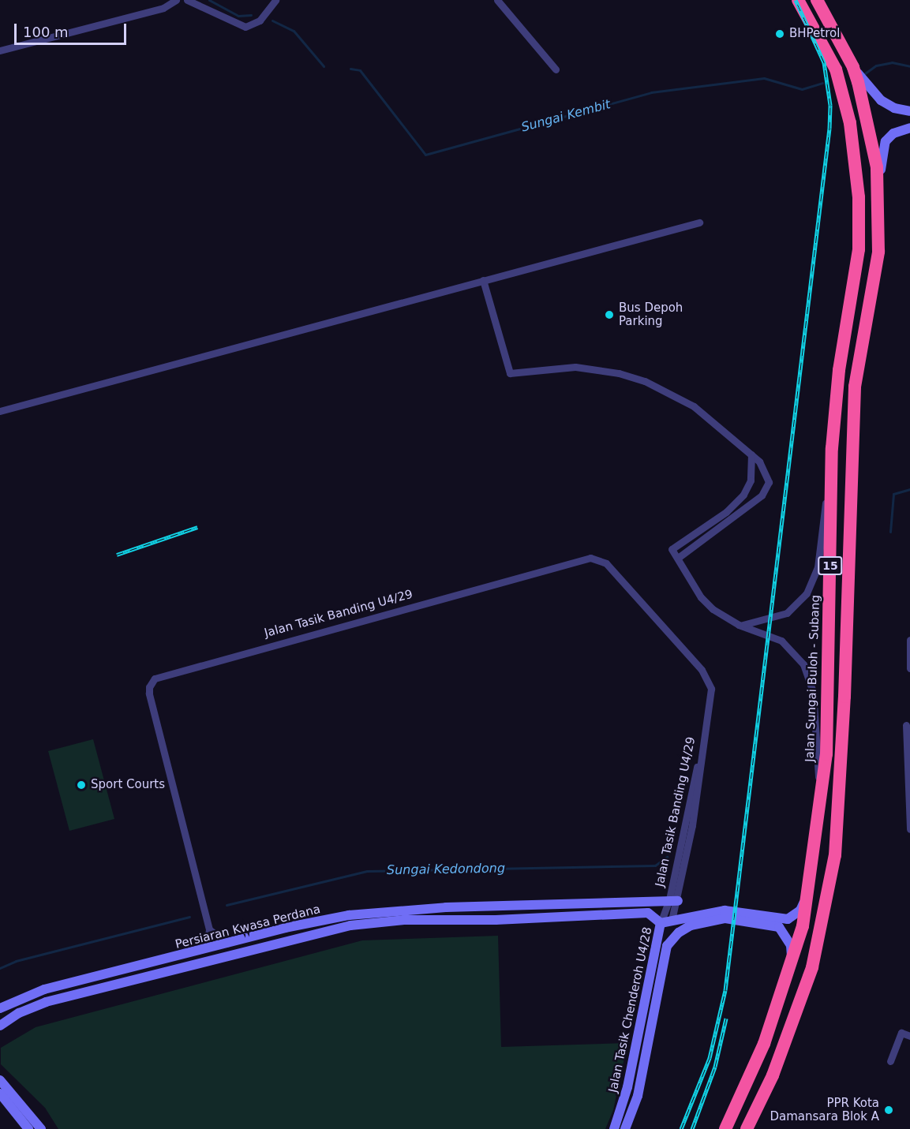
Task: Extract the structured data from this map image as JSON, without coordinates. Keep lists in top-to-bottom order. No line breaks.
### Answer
{"streets":{"highway":["15","Jalan Sungai Buloh - Subang"],"main road":["Persiaran Kwasa Perdana","Jalan Tasik Chenderoh U4/28"],"street":["Jalan Tasik Banding U4/29"]},"crossings":[["Jalan Tasik Banding U4/29","Persiaran Kwasa Perdana"],["Jalan Tasik Banding U4/29","Jalan Tasik Chenderoh U4/28"],["Jalan Sungai Buloh - Subang","Jalan Tasik Chenderoh U4/28"],["Persiaran Kwasa Perdana","Jalan Tasik Chenderoh U4/28"]],"water":["Sungai Kembit","Sungai Kedondong"],"places":["BHPetrol","Bus Depoh Parking","Sport Courts","PPR Kota Damansara Blok A"],"scale_bar":"100 m"}
